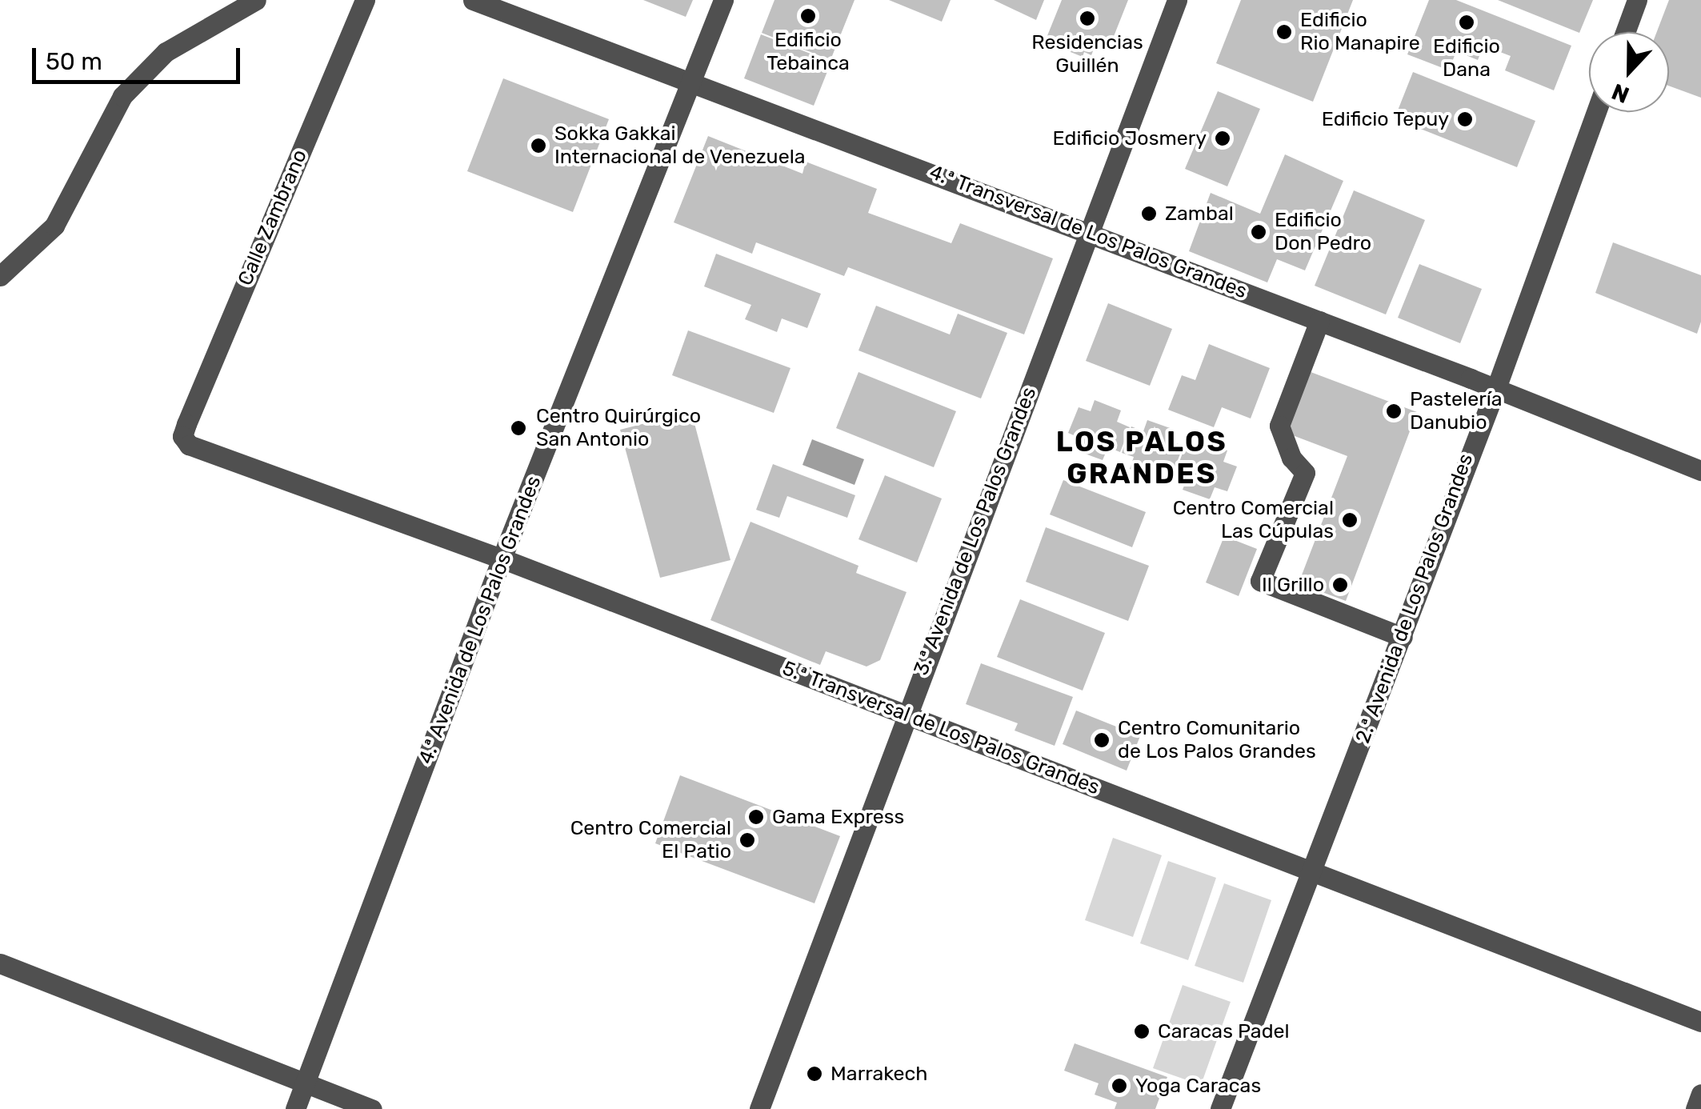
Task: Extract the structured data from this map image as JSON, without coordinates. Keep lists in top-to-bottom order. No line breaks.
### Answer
{"streets":{"street":["Calle Zambrano","4.ª Transversal de Los Palos Grandes","3.ª Avenida de Los Palos Grandes","2.ª Avenida de Los Palos Grandes","4.ª Avenida de Los Palos Grandes","5.ª Transversal de Los Palos Grandes"]},"crossings":[["Calle Zambrano","5.ª Transversal de Los Palos Grandes"],["4.ª Transversal de Los Palos Grandes","3.ª Avenida de Los Palos Grandes"],["4.ª Transversal de Los Palos Grandes","2.ª Avenida de Los Palos Grandes"],["4.ª Transversal de Los Palos Grandes","4.ª Avenida de Los Palos Grandes"],["3.ª Avenida de Los Palos Grandes","5.ª Transversal de Los Palos Grandes"],["2.ª Avenida de Los Palos Grandes","5.ª Transversal de Los Palos Grandes"],["4.ª Avenida de Los Palos Grandes","5.ª Transversal de Los Palos Grandes"]],"districts":["LOS PALOS GRANDES"],"places":["Edificio Tebainca","Residencias Guillén","Edificio Dana","Edificio Rio Manapire","Edificio Tepuy","Edificio Josmery","Sokka Gakkai Internacional de Venezuela","Zambal","Edificio Don Pedro","Pastelería Danubio","Centro Quirúrgico San Antonio","Centro Comercial Las Cúpulas","Il Grillo","Centro Comunitario de Los Palos Grandes","Gama Express","Centro Comercial El Patio","Caracas Padel","Marrakech","Yoga Caracas"],"scale_bar":"50 m","north":"bottom"}
